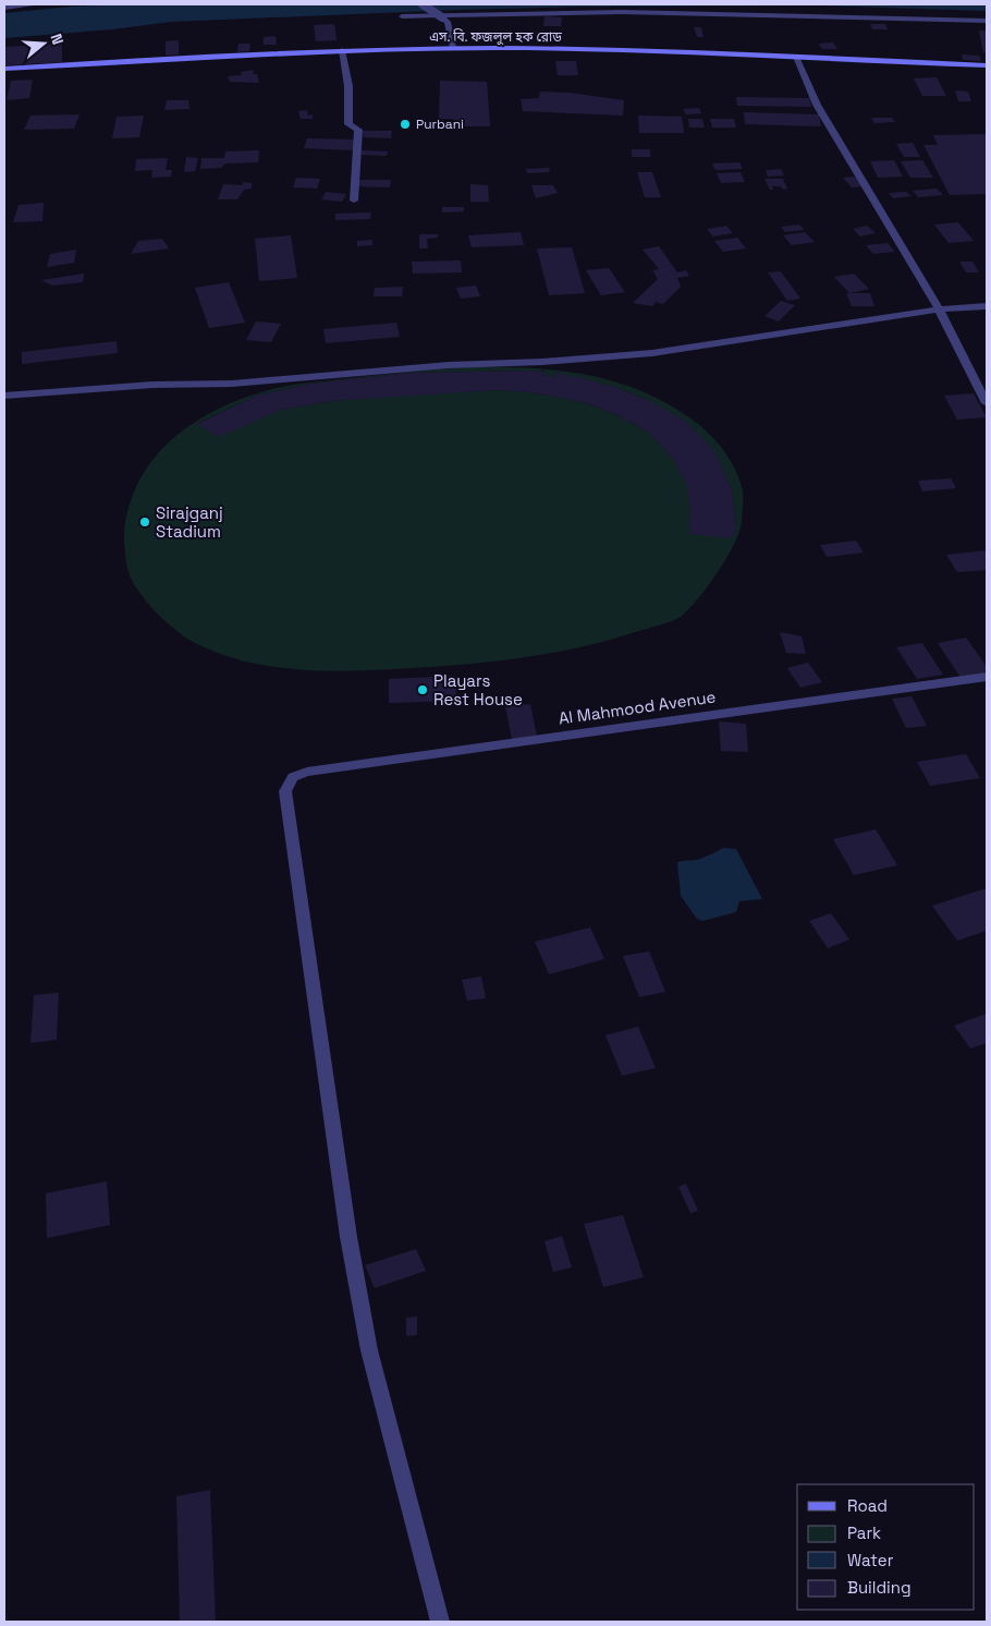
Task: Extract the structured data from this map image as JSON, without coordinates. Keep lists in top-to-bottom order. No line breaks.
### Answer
{"streets":{"main road":["এস. বি. ফজলুল হক রোড"],"street":["Al Mahmood Avenue"]},"places":["Purbani","Sirajganj Stadium","Playars Rest House"],"legend":["Road","Park","Water","Building"],"north":"right"}
